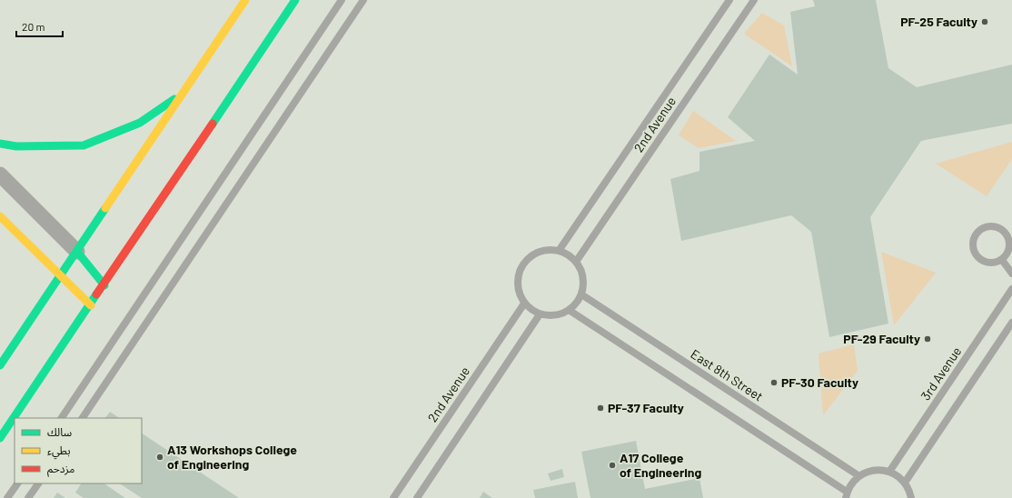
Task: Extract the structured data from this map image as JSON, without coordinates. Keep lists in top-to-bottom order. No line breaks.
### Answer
{"streets":{"lane":["2nd Avenue","3rd Avenue","East 8th Street"]},"crossings":[["2nd Avenue","East 8th Street"]],"places":["PF-25 Faculty","PF-29 Faculty","PF-30 Faculty","PF-37 Faculty","A13 Workshops College of Engineering","A17 College of Engineering"],"legend":["سالك","بطيء","مزدحم"],"scale_bar":"20 m"}
